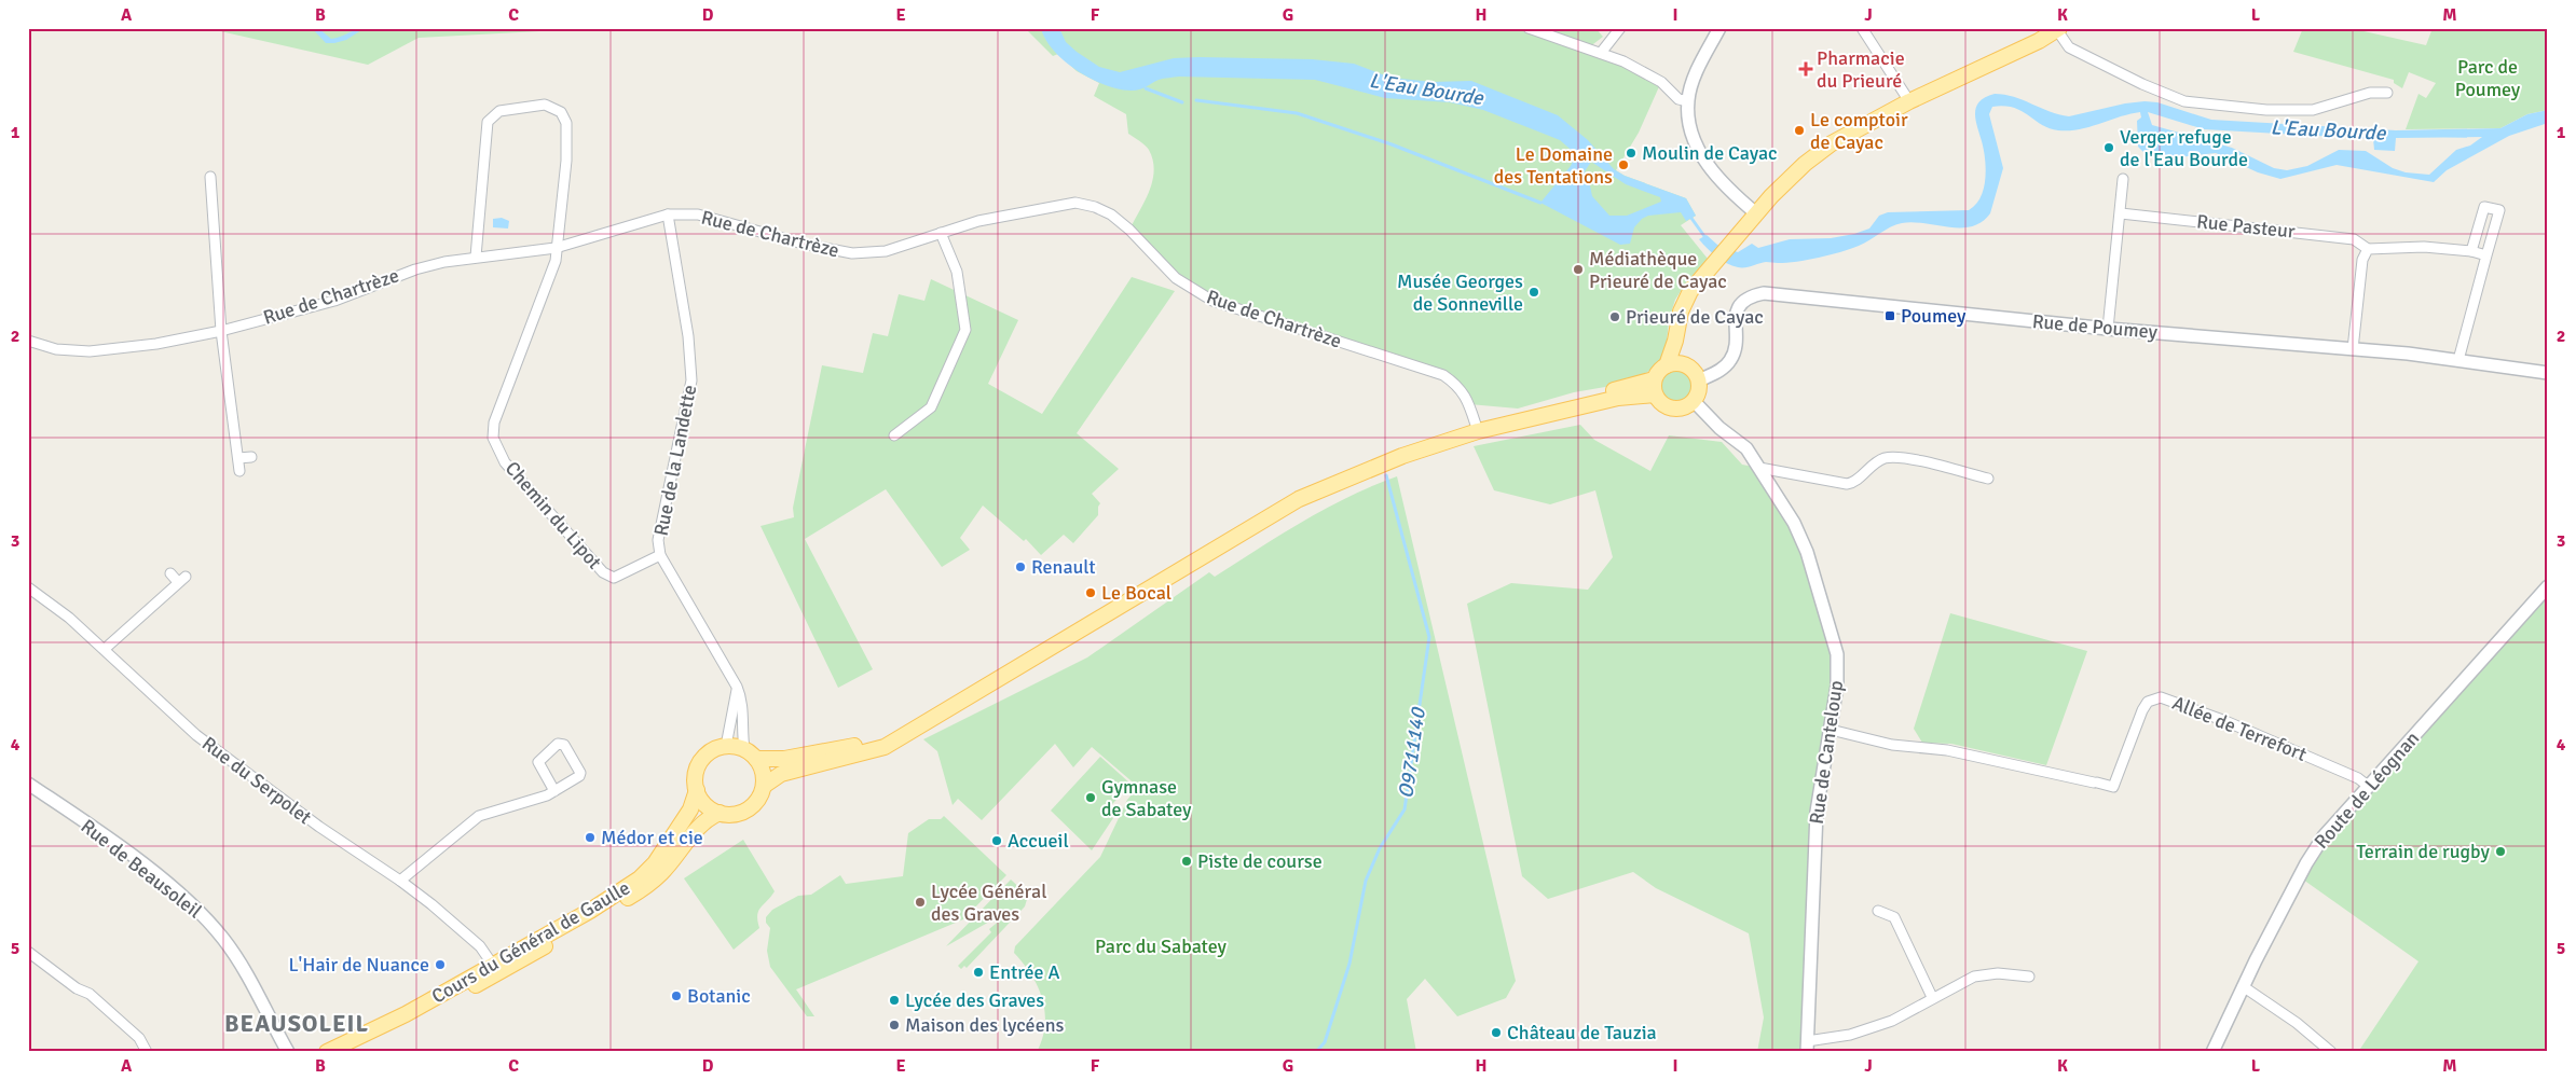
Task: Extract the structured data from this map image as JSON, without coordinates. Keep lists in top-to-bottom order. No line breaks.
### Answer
{"streets":{"main road":["Cours du Général de Gaulle"],"street":["Rue Pasteur","Rue de Chartrèze","Rue de Poumey","Rue de la Landette","Chemin du Lipot","Allée de Terrefort","Rue de Canteloup","Rue du Serpolet","Route de Léognan","Rue de Beausoleil"]},"crossings":[["Rue de Chartrèze","Rue de la Landette"],["Rue de Chartrèze","Chemin du Lipot"],["Rue de Poumey","Rue de Canteloup"],["Rue de la Landette","Chemin du Lipot"],["Rue de la Landette","Cours du Général de Gaulle"],["Allée de Terrefort","Rue de Canteloup"],["Allée de Terrefort","Route de Léognan"],["Rue du Serpolet","Cours du Général de Gaulle"]],"districts":["BEAUSOLEIL"],"water":["L'Eau Bourde","O9711140"],"parks":["Parc de Poumey","Parc du Sabatey"],"places":{"health":["Pharmacie du Prieuré"],"other":["Le comptoir de Cayac","Verger refuge de l'Eau Bourde","Moulin de Cayac","Le Domaine des Tentations","Médiathèque Prieuré de Cayac","Musée Georges de Sonneville","Prieuré de Cayac","Renault","Le Bocal","Gymnase de Sabatey","Médor et cie","Accueil","Terrain de rugby","Piste de course","Lycée Général des Graves","L'Hair de Nuance","Entrée A","Botanic","Lycée des Graves","Maison des lycéens","Château de Tauzia"],"transit":["Poumey"]},"grid":{"columns":["A","B","C","D","E","F","G","H","I","J","K","L","M"],"rows":["1","2","3","4","5"]}}
